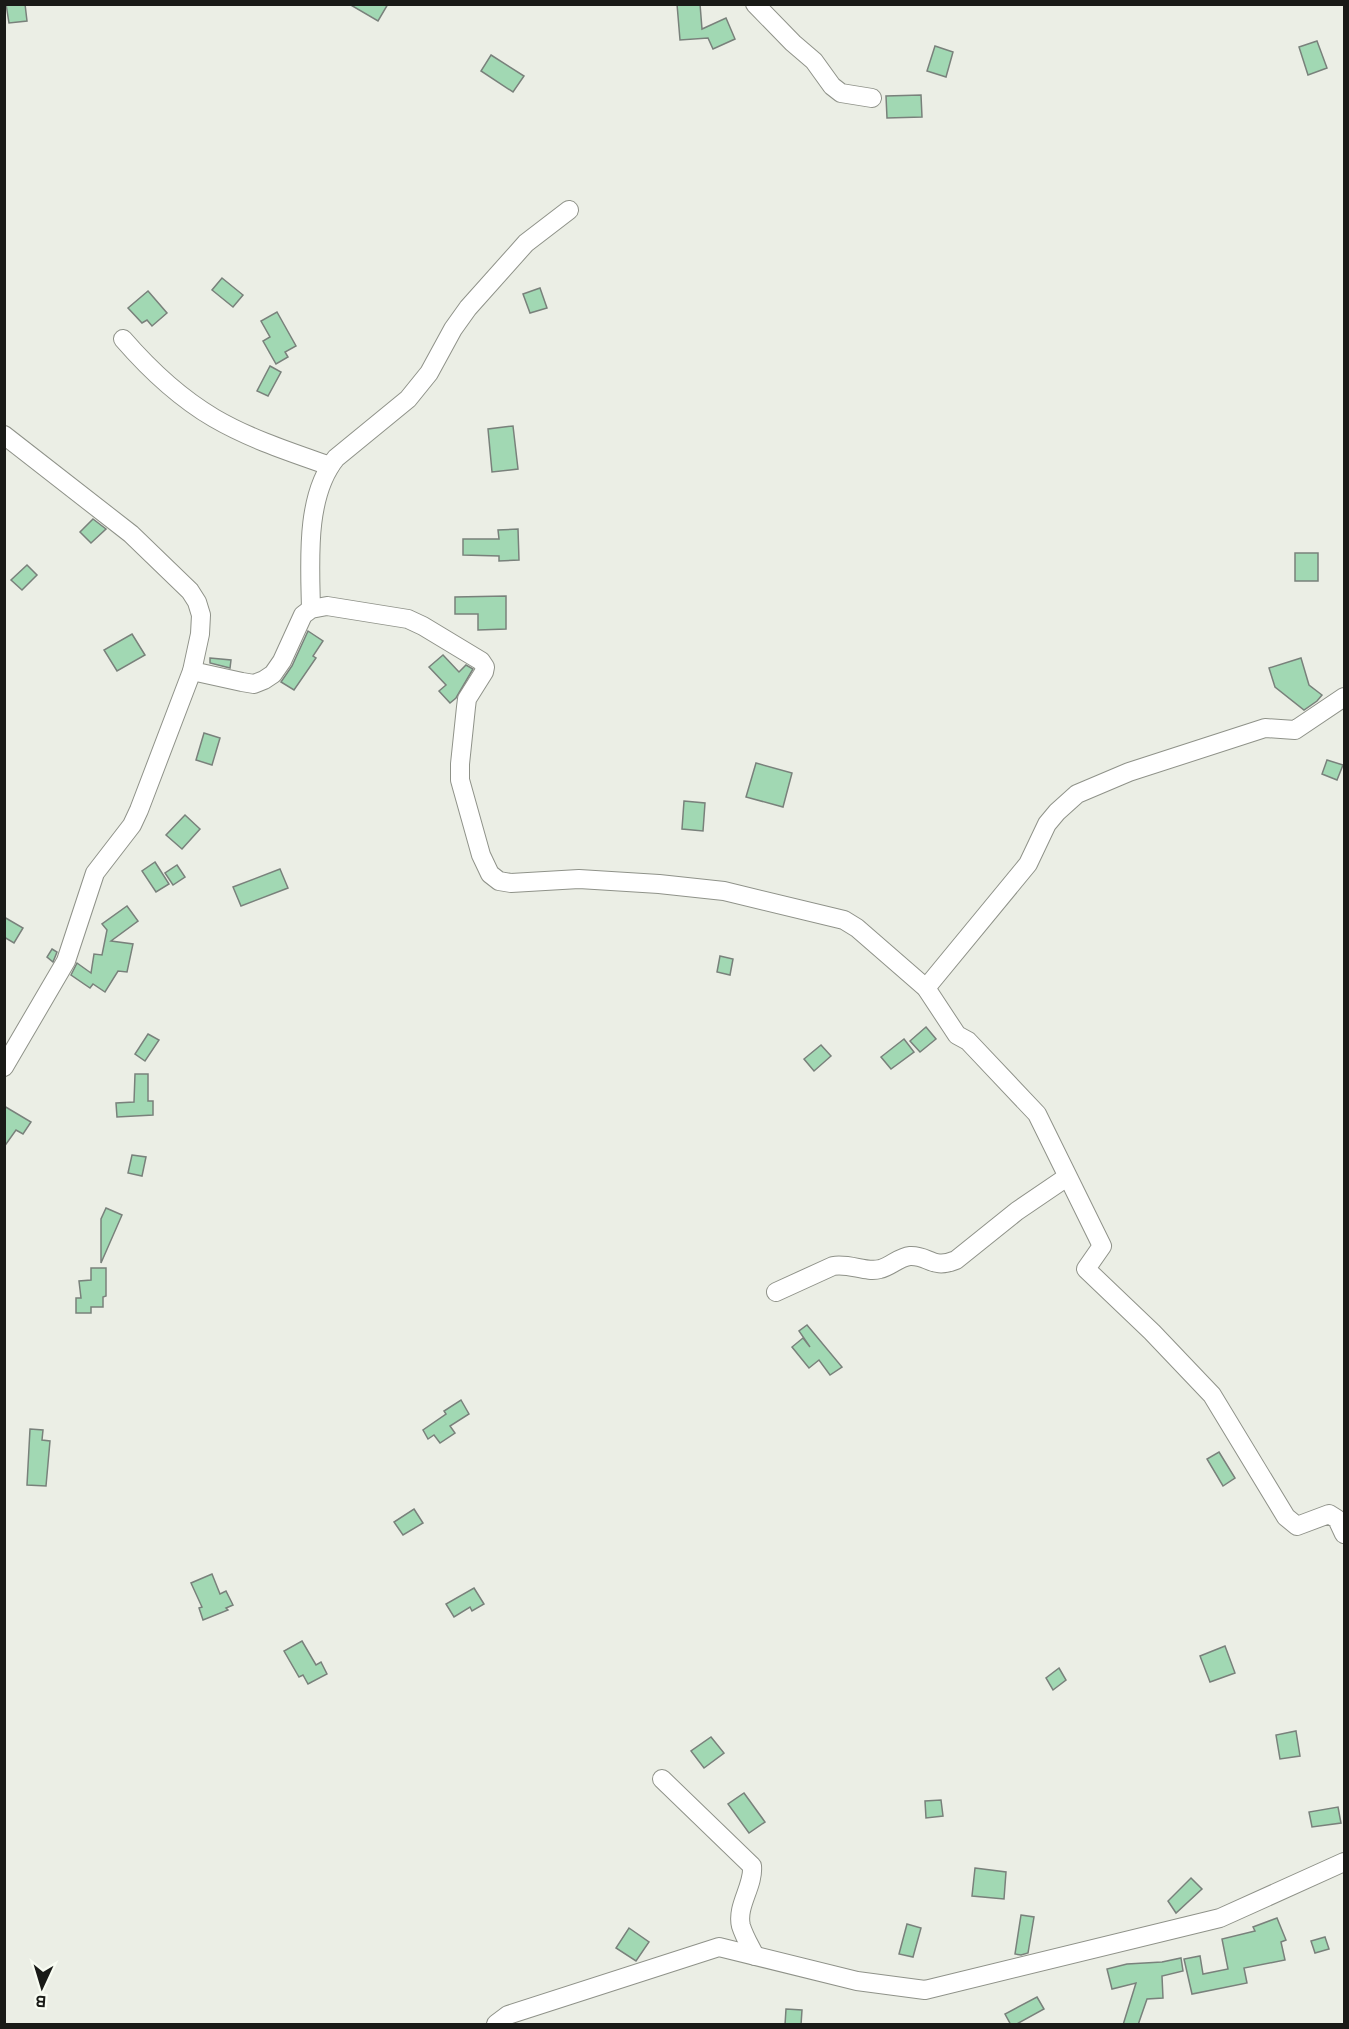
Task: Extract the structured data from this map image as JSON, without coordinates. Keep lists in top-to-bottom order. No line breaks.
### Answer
{"north":"bottom"}
